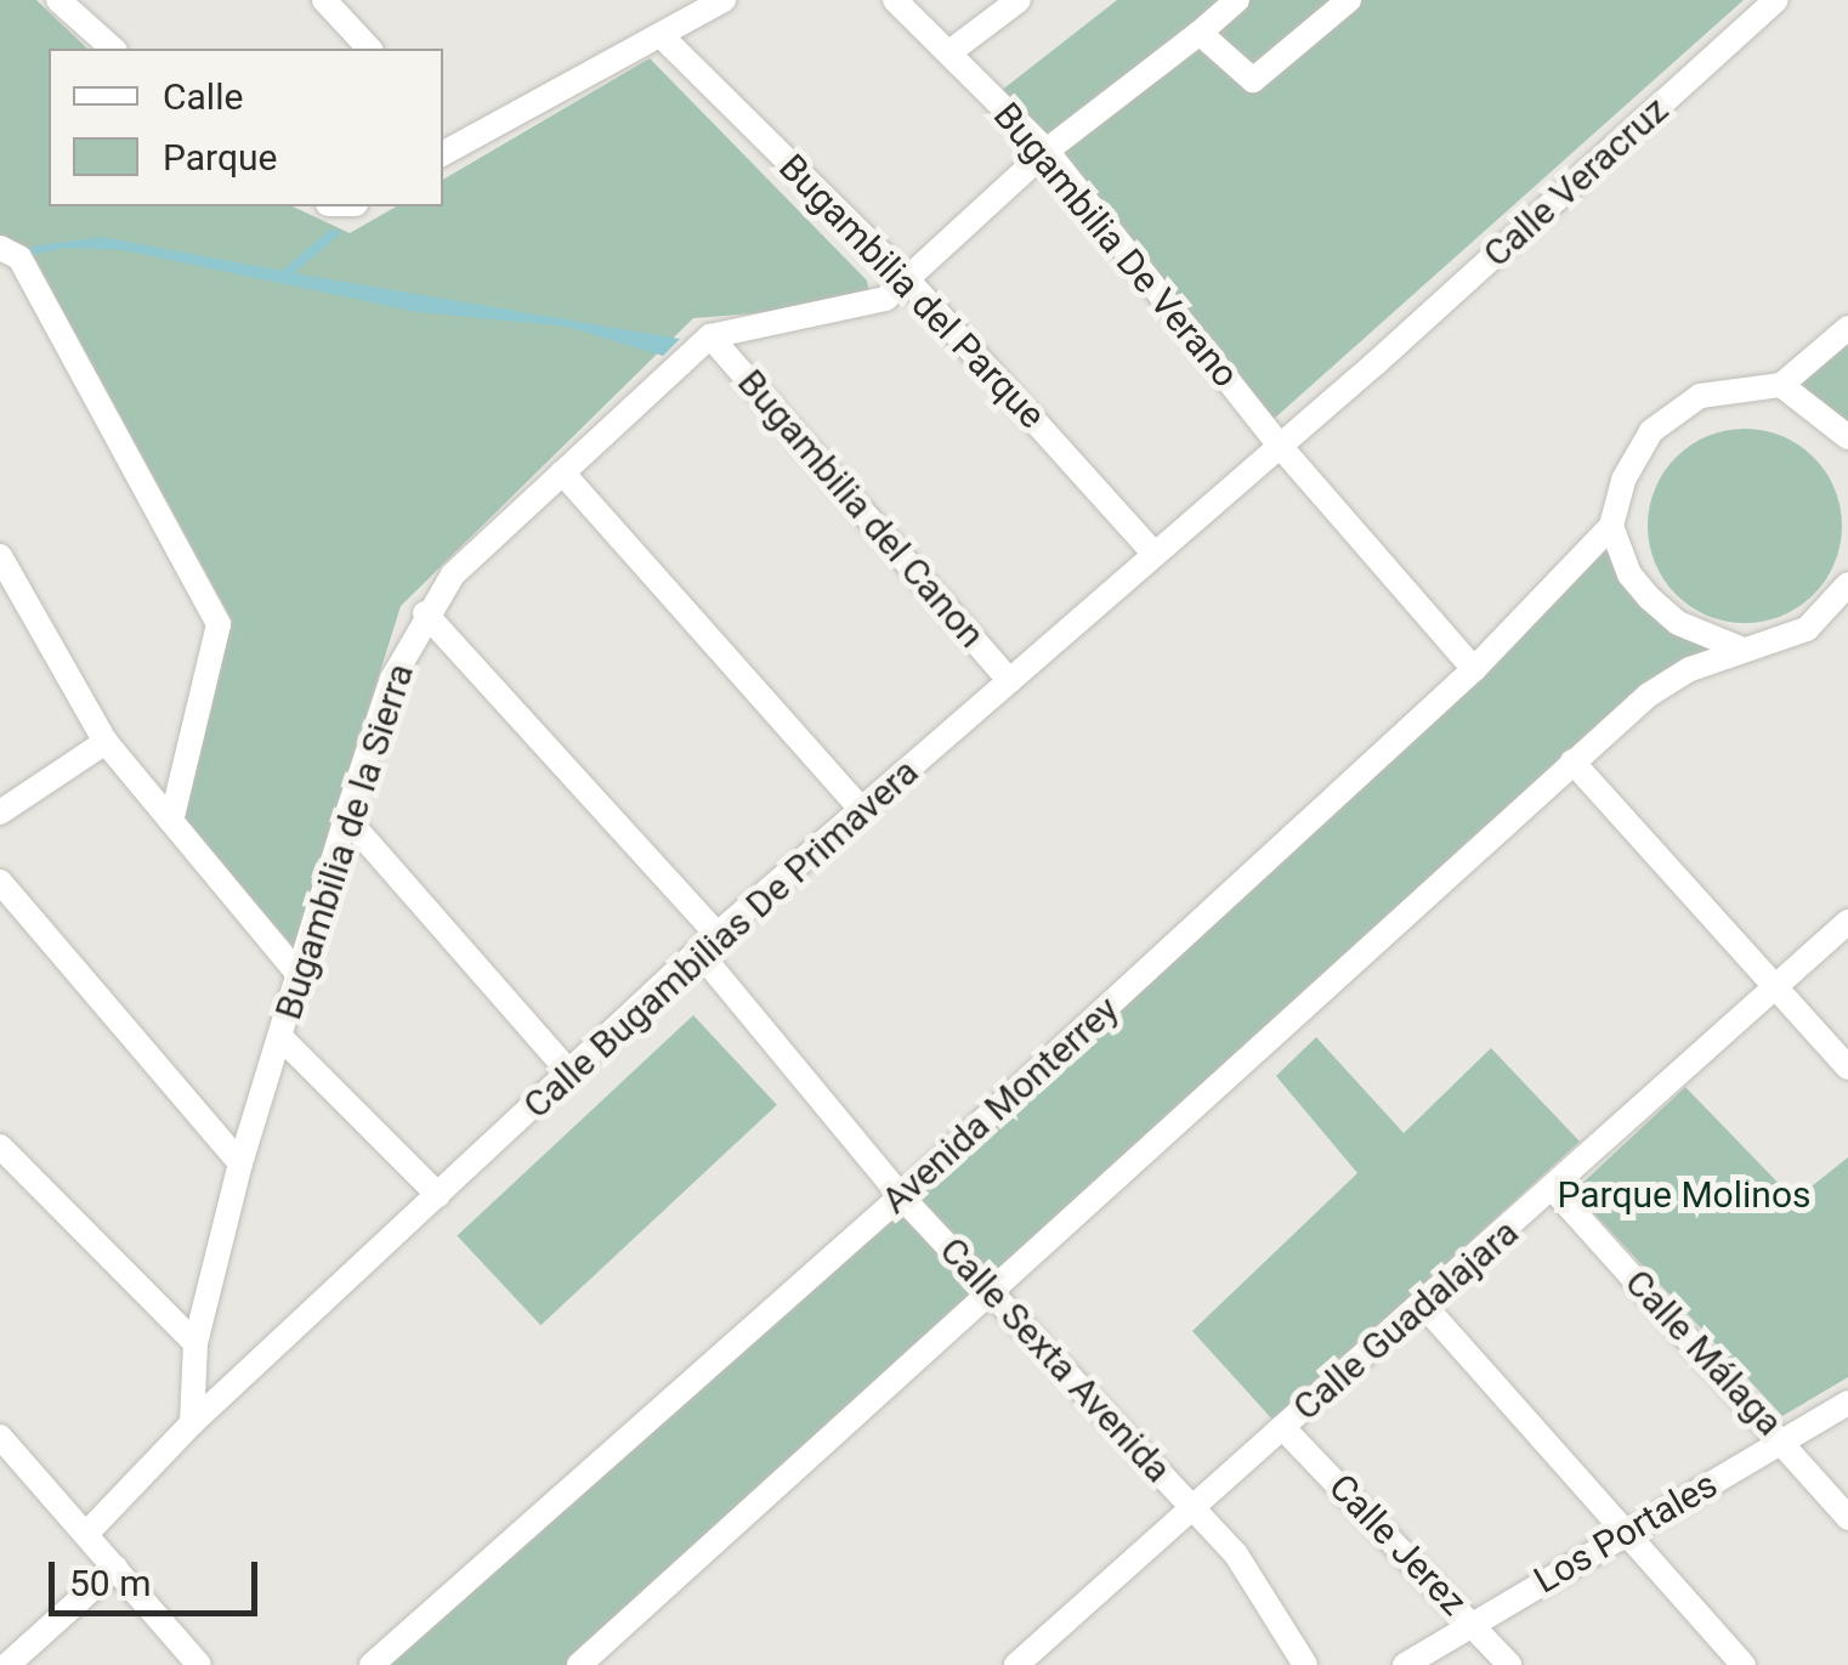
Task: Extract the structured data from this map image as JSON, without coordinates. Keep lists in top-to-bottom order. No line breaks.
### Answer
{"streets":{"street":["Calle Veracruz","Bugambilia De Verano","Bugambilia del Parque","Bugambilia del Canon","Bugambilia de la Sierra","Calle Bugambilias De Primavera","Avenida Monterrey","Calle Guadalajara","Calle Málaga","Calle Sexta Avenida","Los Portales","Calle Jerez"]},"crossings":[["Calle Veracruz","Calle Bugambilias De Primavera"],["Bugambilia De Verano","Calle Bugambilias De Primavera"],["Bugambilia De Verano","Avenida Monterrey"],["Bugambilia del Parque","Calle Bugambilias De Primavera"],["Bugambilia del Canon","Bugambilia de la Sierra"],["Bugambilia del Canon","Calle Bugambilias De Primavera"],["Bugambilia de la Sierra","Calle Bugambilias De Primavera"],["Bugambilia de la Sierra","Calle Sexta Avenida"],["Calle Bugambilias De Primavera","Calle Sexta Avenida"],["Avenida Monterrey","Calle Sexta Avenida"],["Calle Guadalajara","Calle Málaga"],["Calle Guadalajara","Calle Sexta Avenida"],["Calle Guadalajara","Calle Jerez"],["Calle Málaga","Los Portales"],["Los Portales","Calle Jerez"]],"parks":["Parque Molinos"],"legend":["Calle","Parque"],"scale_bar":"50 m"}
